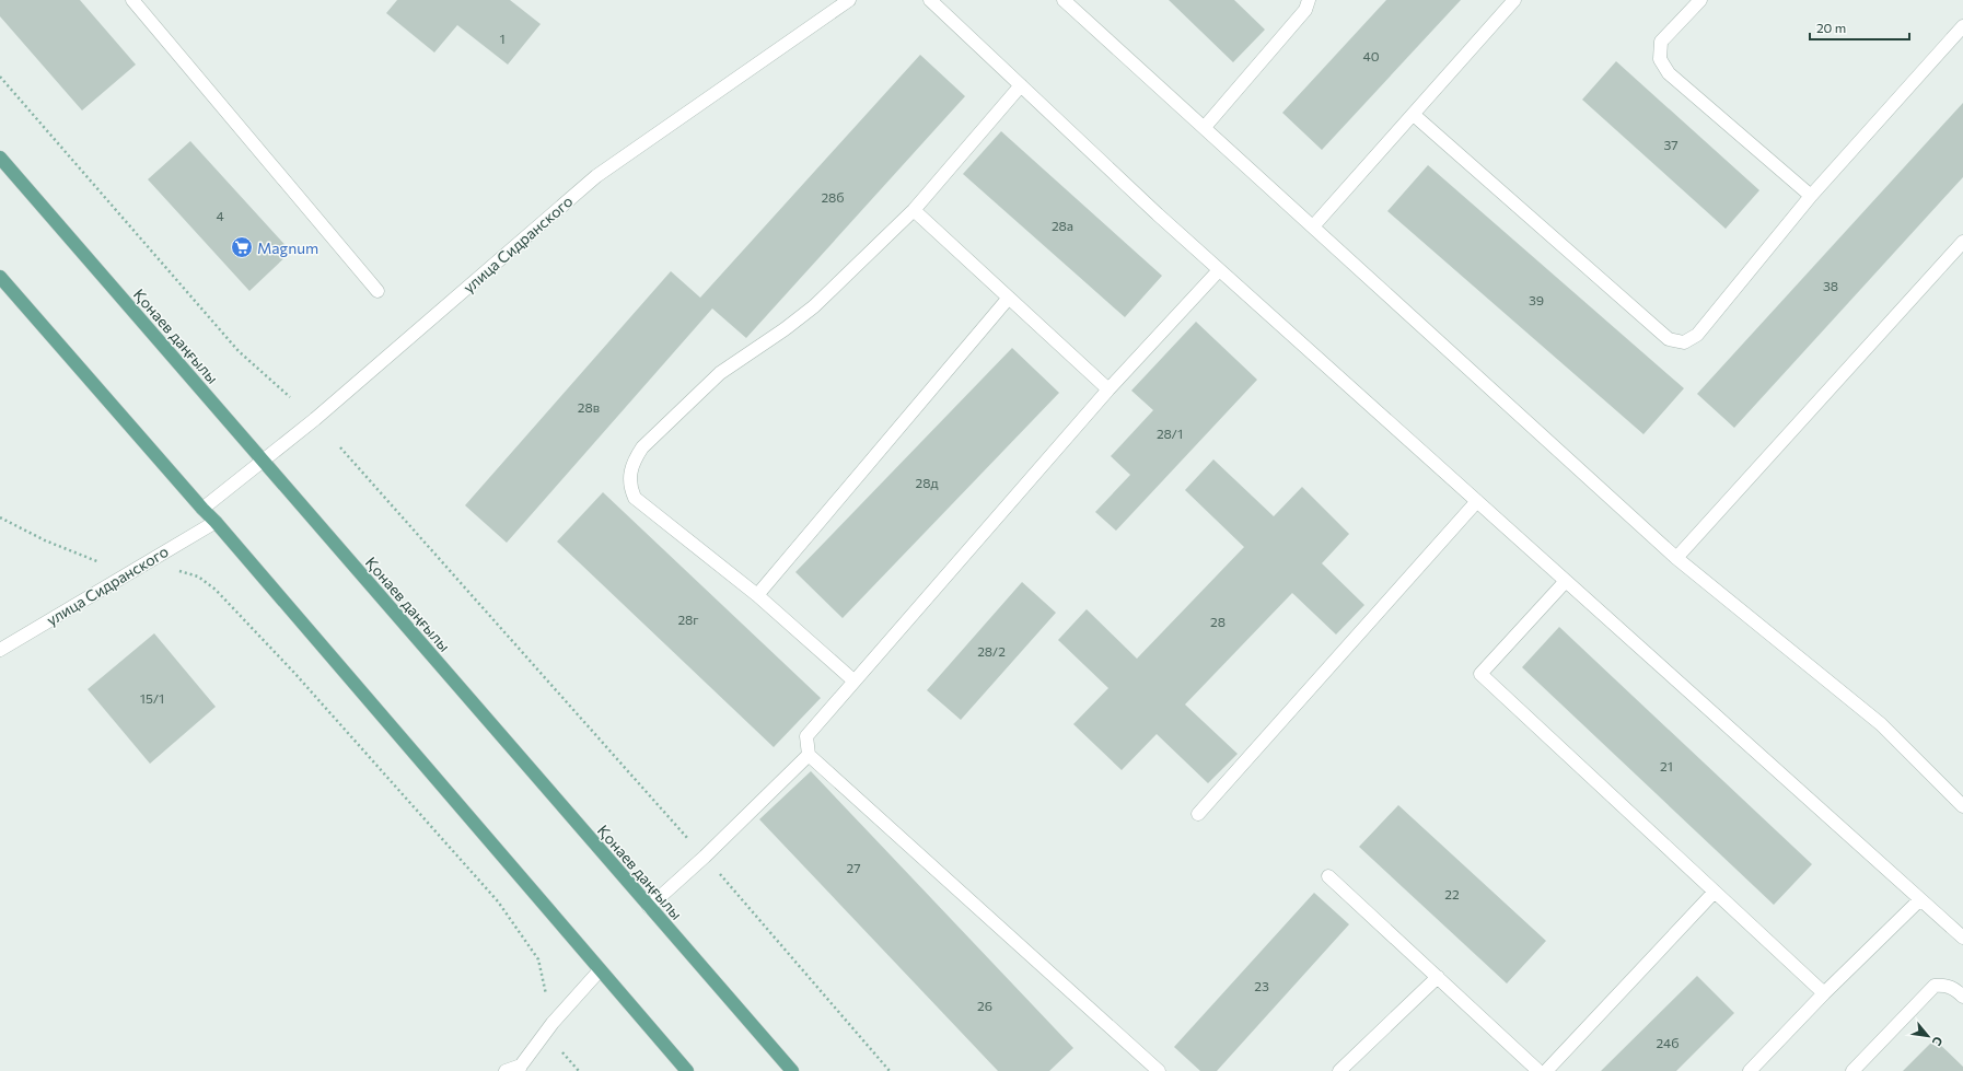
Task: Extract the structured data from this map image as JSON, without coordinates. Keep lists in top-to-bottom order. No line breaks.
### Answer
{"streets":{"main road":["Қонаев даңғылы"],"street":["улица Сидранского"]},"crossings":[["улица Сидранского","Қонаев даңғылы"]],"places":{"supermarket":["Magnum"]},"house_numbers":["1","40","37","28б","4","28а","38","39","28в","28/1","28д","28г","28","28/2","15/1","21","27","22","23","26","24б"],"scale_bar":"20 m","north":"bottom right"}
